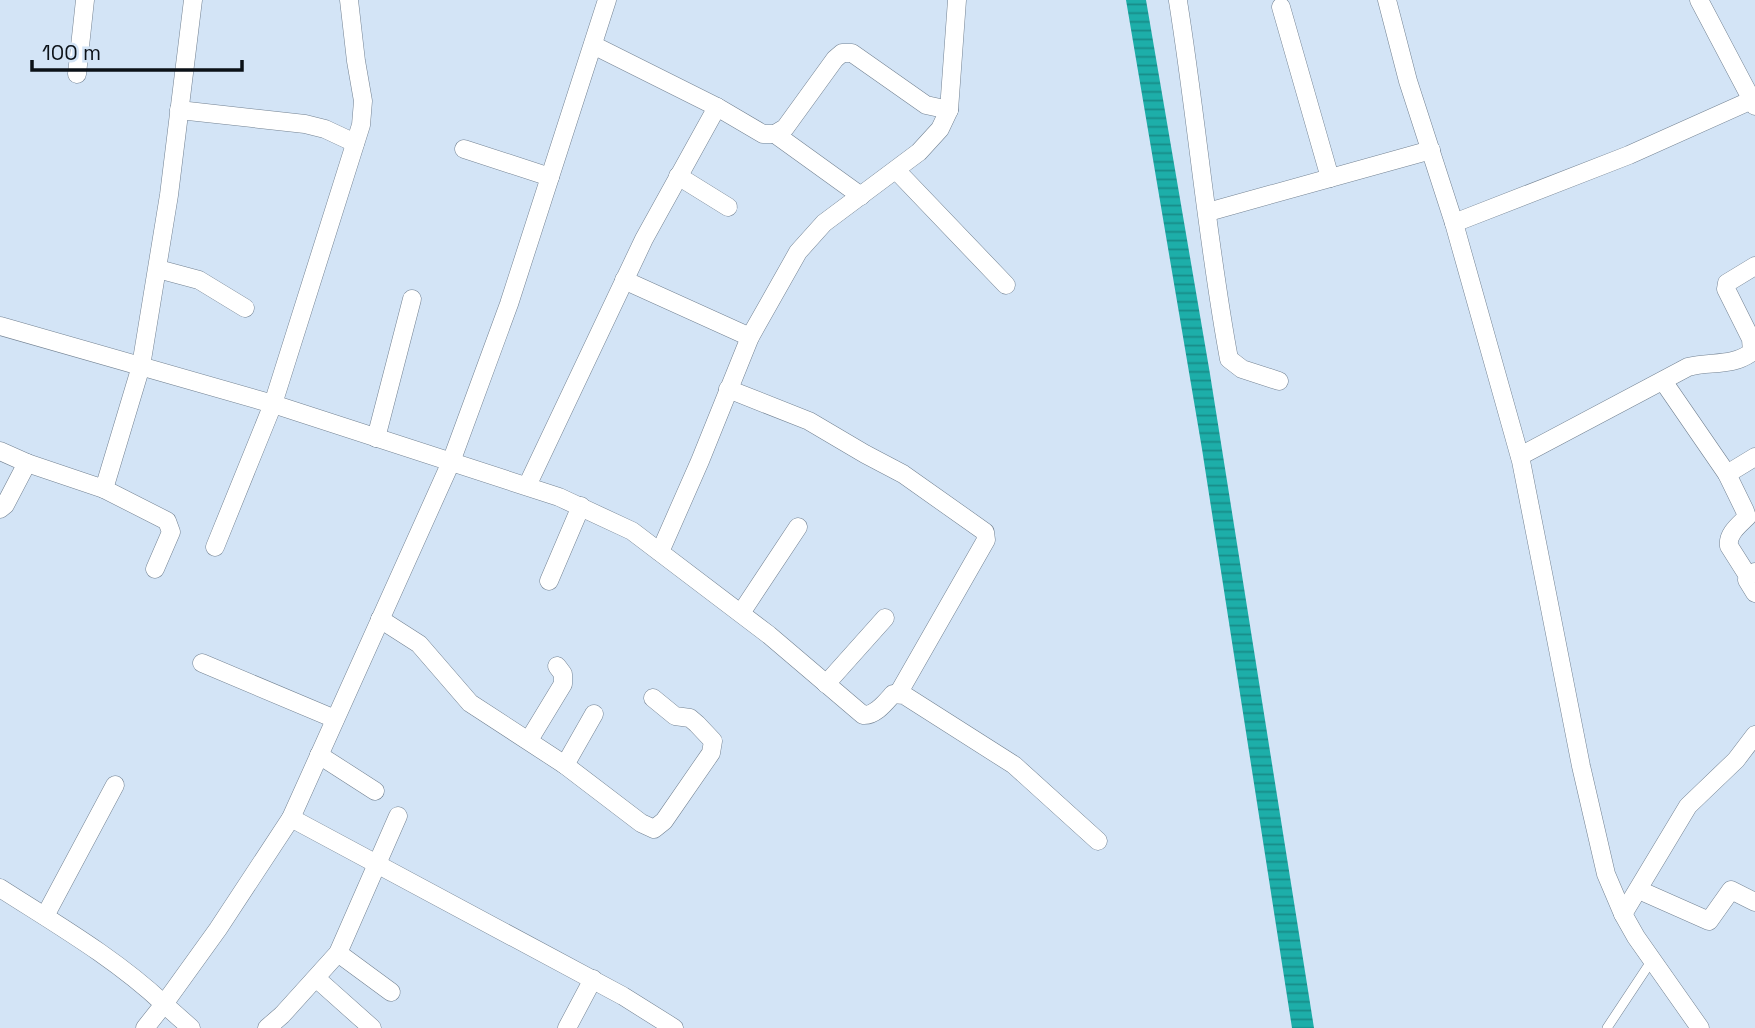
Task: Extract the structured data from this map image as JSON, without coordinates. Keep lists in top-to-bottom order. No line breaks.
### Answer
{"scale_bar":"100 m"}
